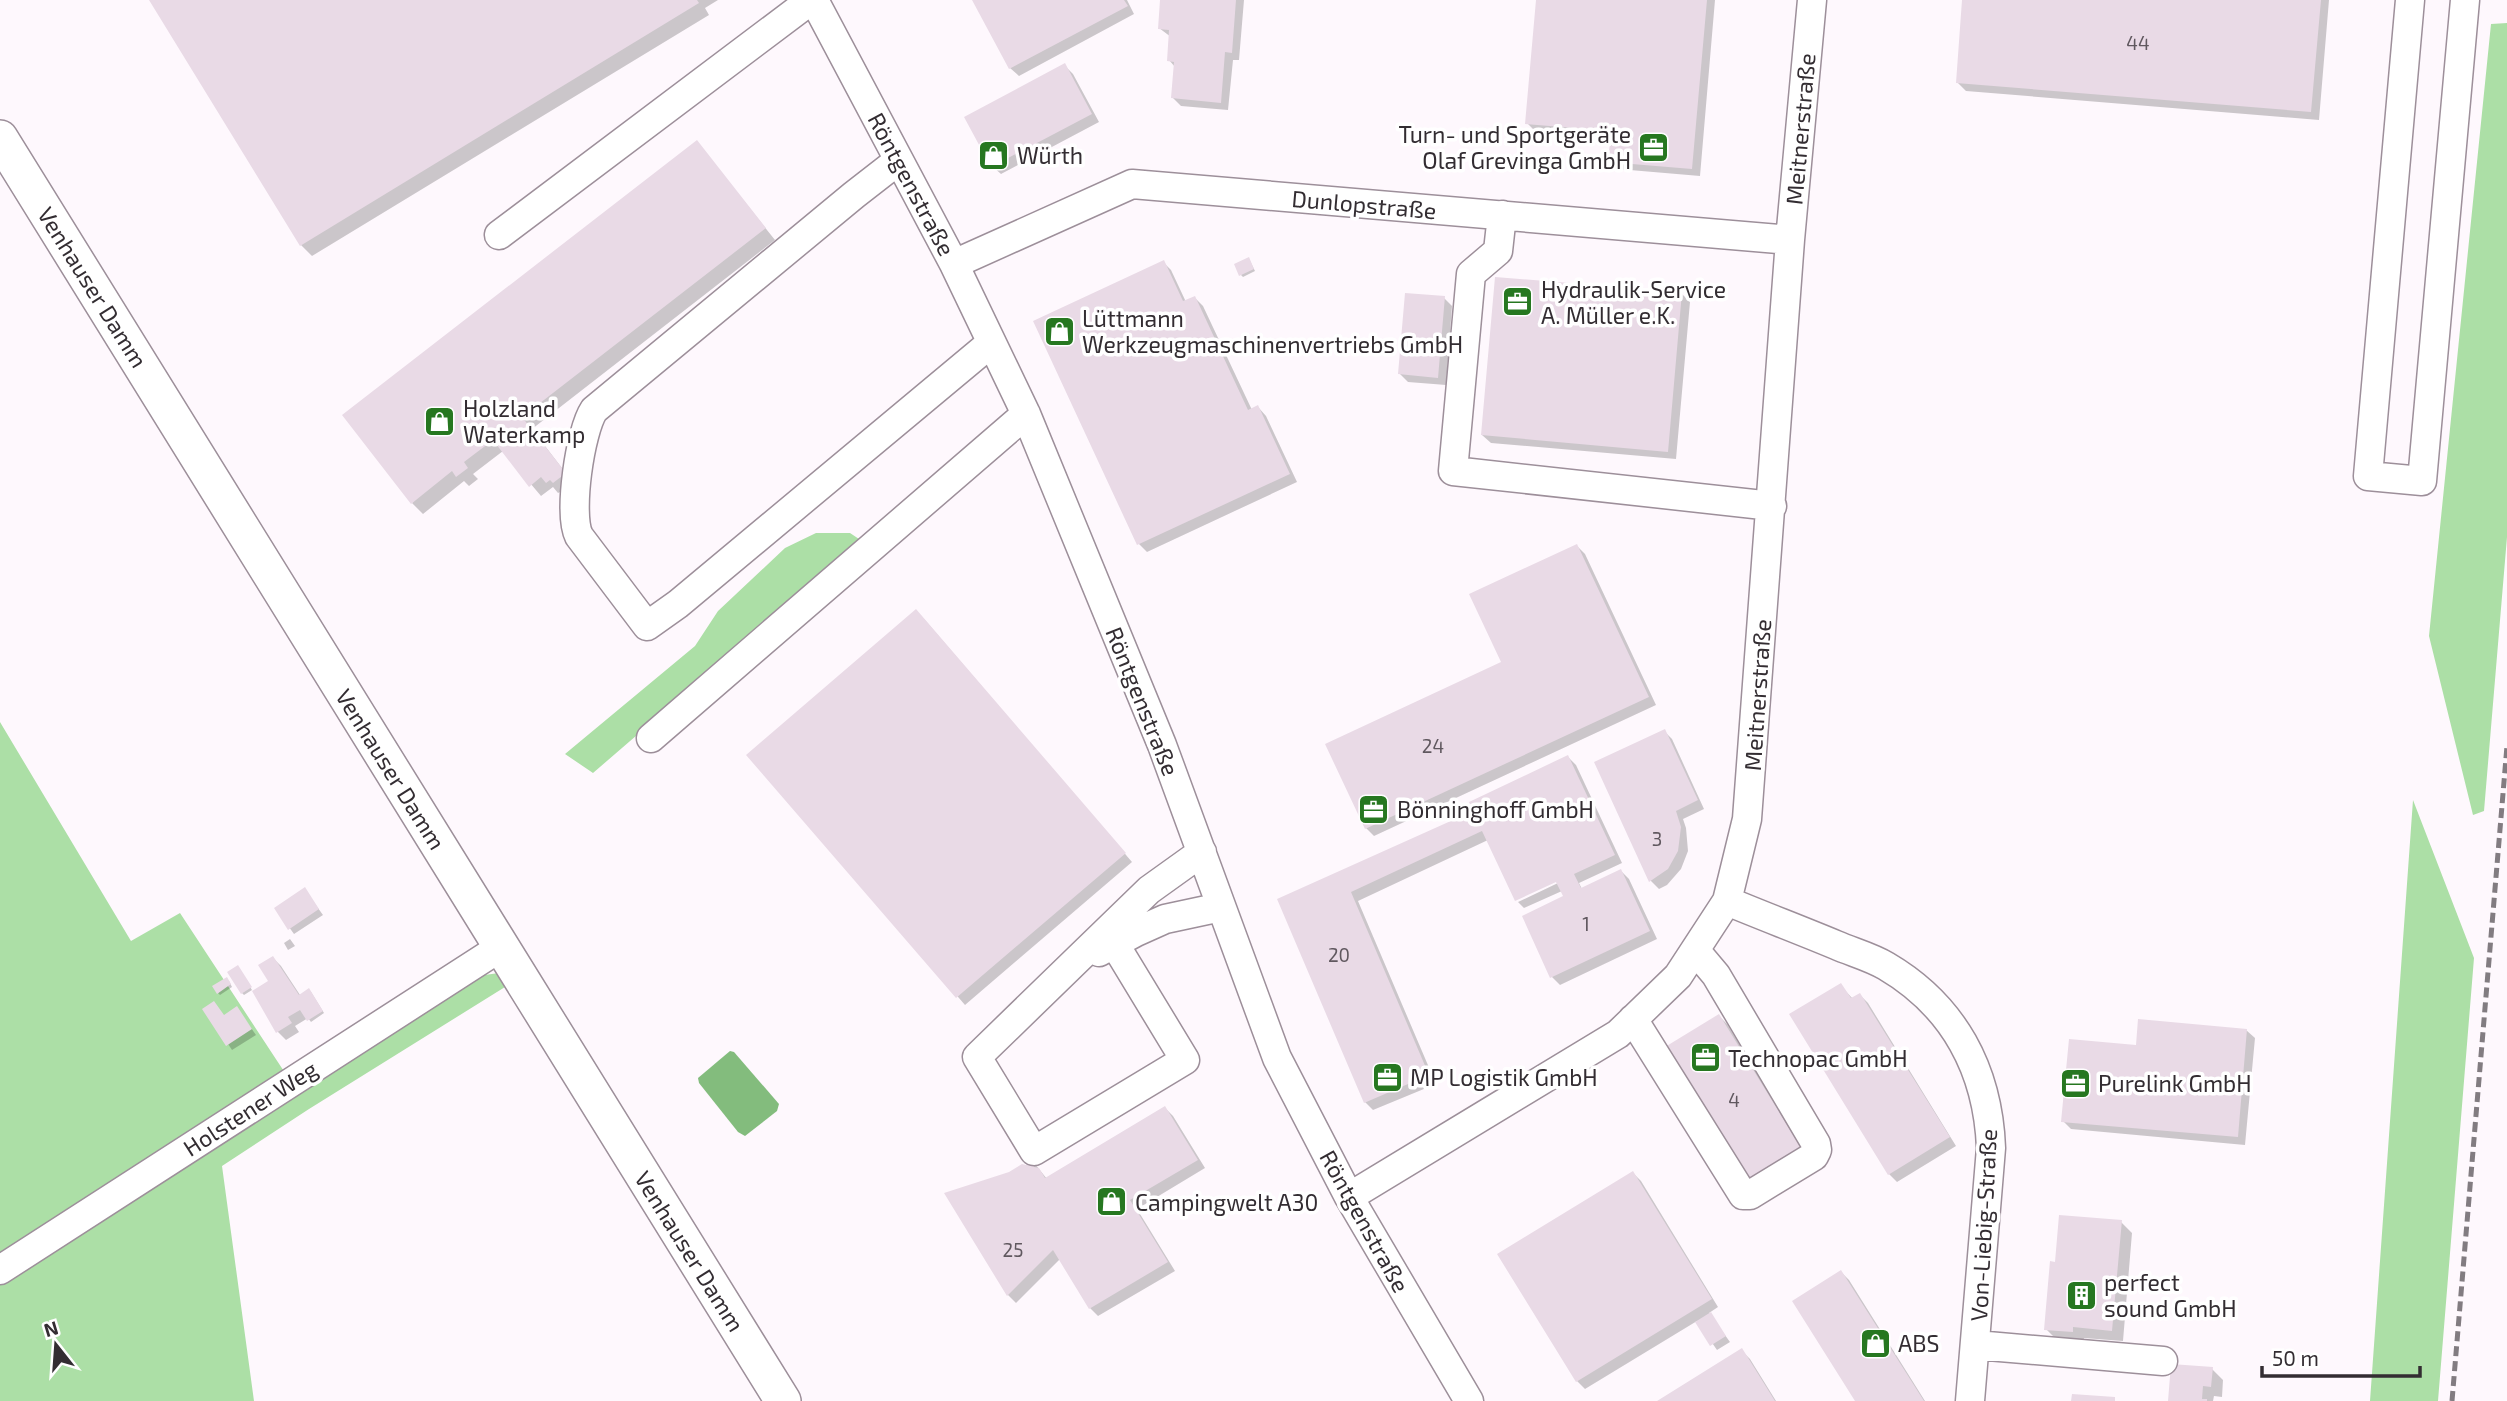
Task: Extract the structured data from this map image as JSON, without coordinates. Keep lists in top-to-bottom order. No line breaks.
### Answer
{"streets":{"main road":["Venhauser Damm"],"street":["Meitnerstraße","Röntgenstraße","Dunlopstraße","Holstener Weg","Von-Liebig-Straße"]},"crossings":[["Meitnerstraße","Röntgenstraße"],["Meitnerstraße","Dunlopstraße"],["Meitnerstraße","Von-Liebig-Straße"],["Röntgenstraße","Dunlopstraße"],["Venhauser Damm","Holstener Weg"]],"places":{"office":["Turn- und Sportgeräte Olaf Grevinga GmbH","Hydraulik-Service A. Müller e.K.","Bönninghoff GmbH","Technopac GmbH","MP Logistik GmbH","Purelink GmbH"],"shop":["Würth","Lüttmann Werkzeugmaschinenvertriebs GmbH","Holzland Waterkamp","Campingwelt A30","ABS"],"building":["perfect sound GmbH"]},"house_numbers":["44","24","3","1","20","4","25"],"scale_bar":"50 m","north":"top"}
